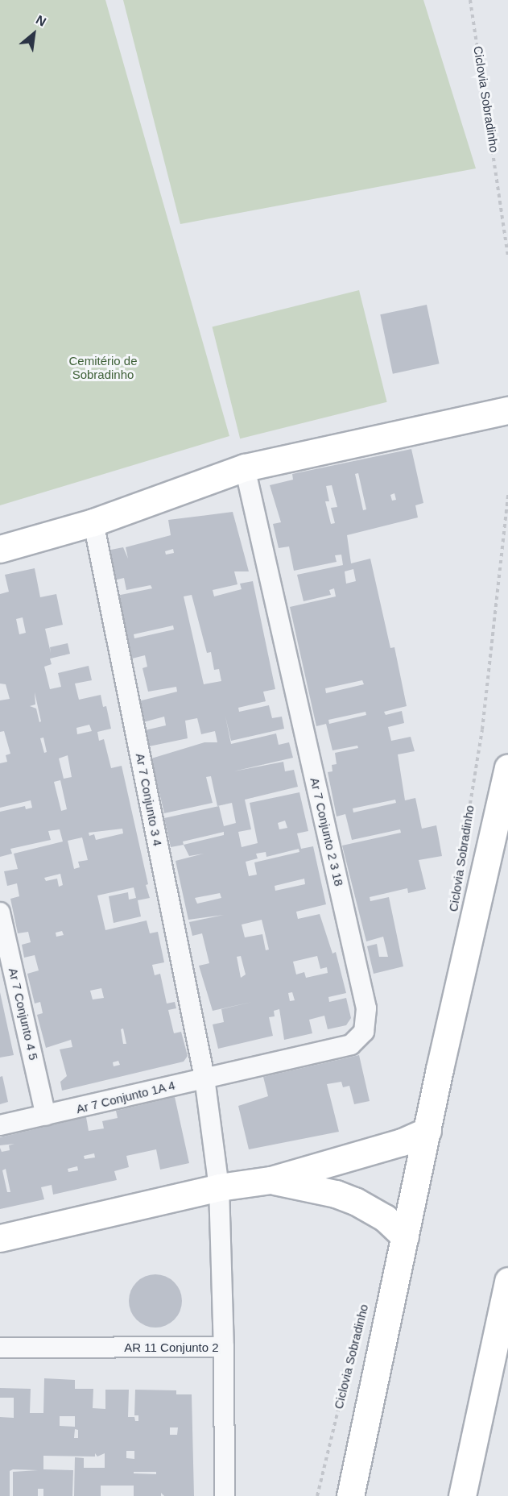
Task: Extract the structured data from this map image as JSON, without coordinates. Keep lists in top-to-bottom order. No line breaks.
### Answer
{"streets":{"street":["Ar 7 Conjunto 3 4","Ar 7 Conjunto 2 3 18","Ar 7 Conjunto 4 5","Ar 7 Conjunto 1A 4","AR 11 Conjunto 2"],"path":["Ciclovia Sobradinho"]},"crossings":[["Ar 7 Conjunto 3 4","Ar 7 Conjunto 2 3 18"],["Ar 7 Conjunto 3 4","Ar 7 Conjunto 1A 4"],["Ar 7 Conjunto 3 4","AR 11 Conjunto 2"],["Ar 7 Conjunto 2 3 18","Ar 7 Conjunto 1A 4"],["Ar 7 Conjunto 4 5","Ar 7 Conjunto 1A 4"]],"parks":["Cemitério de Sobradinho"],"north":"top right"}
